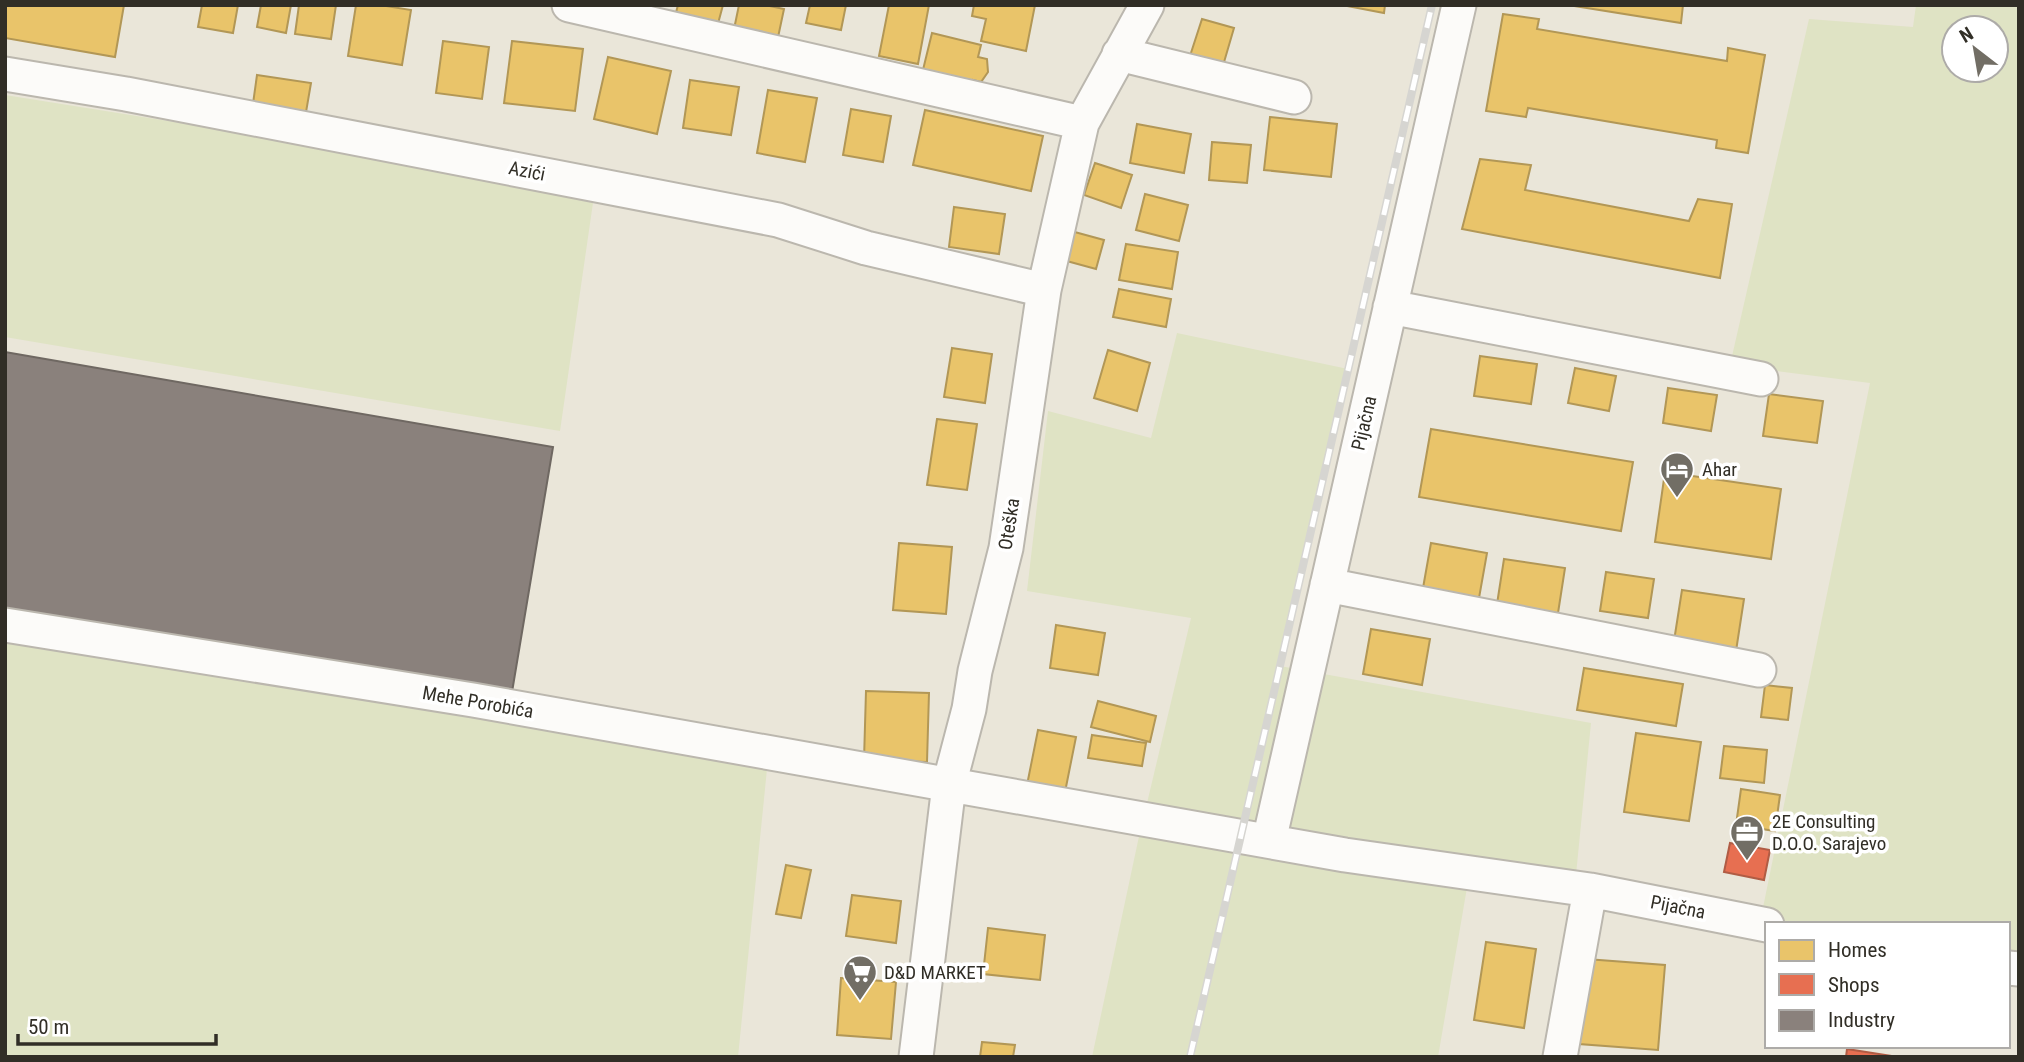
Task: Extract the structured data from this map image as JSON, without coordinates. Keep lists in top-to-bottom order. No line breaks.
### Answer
{"streets":{"street":["Azići","Pijačna","Oteška","Mehe Porobića"]},"crossings":[["Azići","Oteška"],["Pijačna","Oteška"],["Pijačna","Mehe Porobića"],["Oteška","Mehe Porobića"]],"places":{"hotel":["Ahar"],"office":["2E Consulting D.O.O. Sarajevo"],"supermarket":["D&D MARKET"]},"legend":["Homes","Shops","Industry"],"scale_bar":"50 m","north":"top left"}
